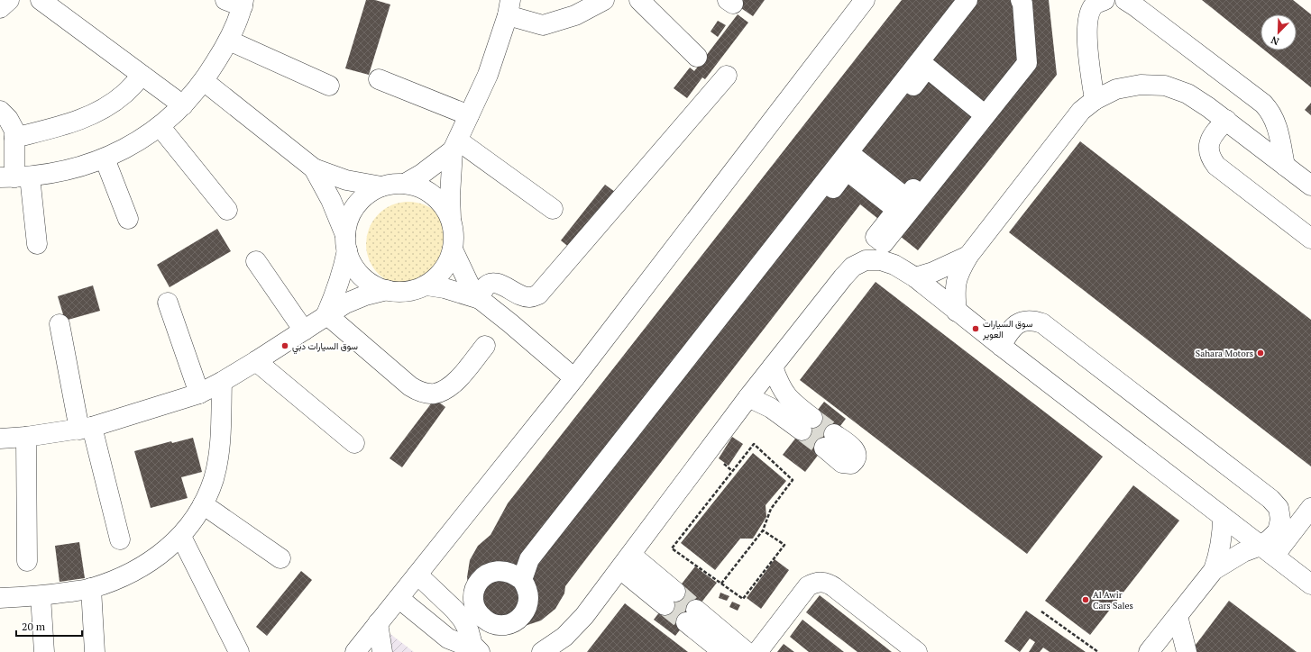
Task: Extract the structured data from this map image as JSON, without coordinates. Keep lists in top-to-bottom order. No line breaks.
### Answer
{"places":["سوق السيارات العوير","سوق السيارات دبي","Sahara Motors","Al Awir Cars Sales"],"scale_bar":"20 m","north":"bottom left"}
